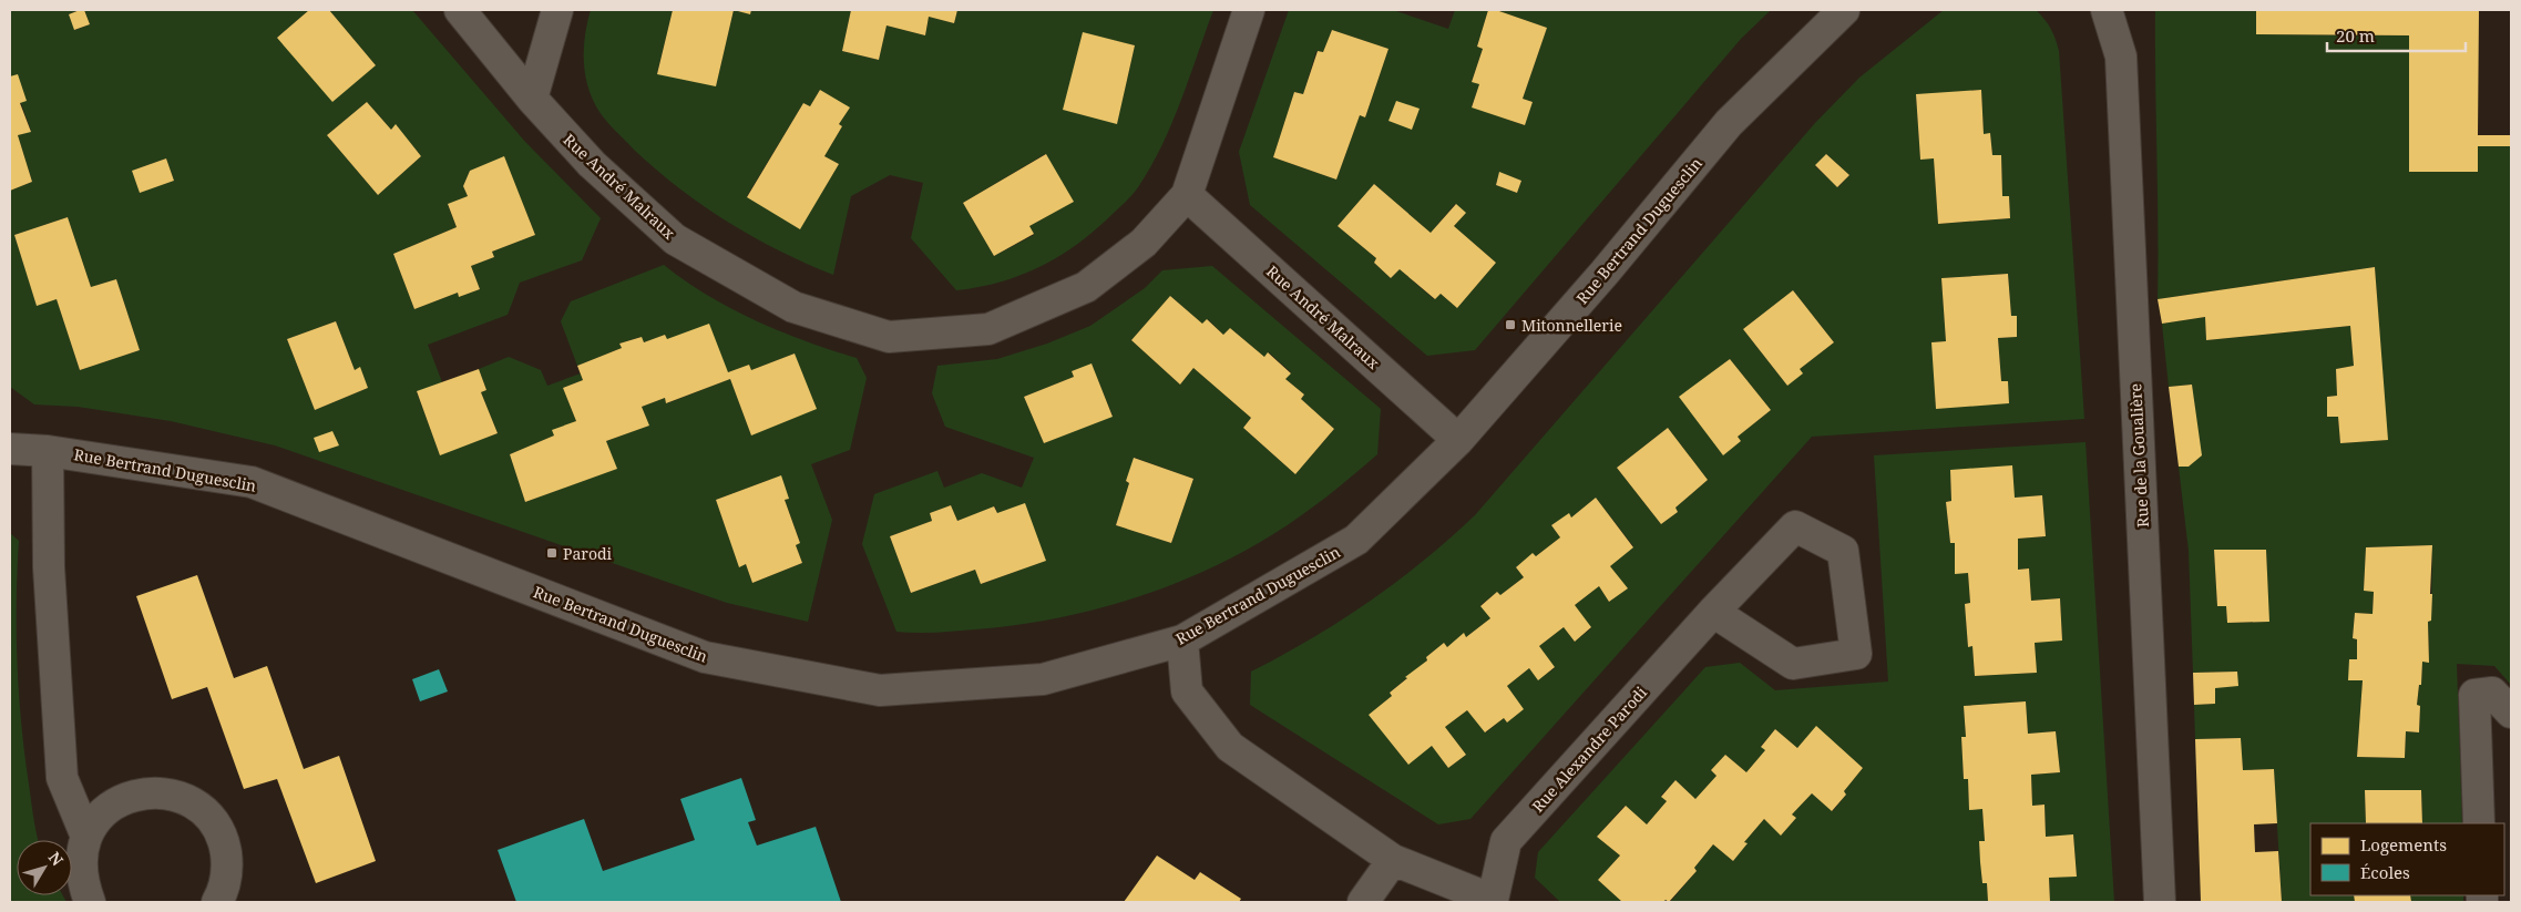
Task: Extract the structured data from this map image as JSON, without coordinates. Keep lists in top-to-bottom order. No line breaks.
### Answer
{"streets":{"street":["Rue André Malraux","Rue Bertrand Duguesclin","Rue de la Goualière","Rue Alexandre Parodi"]},"crossings":[["Rue André Malraux","Rue Bertrand Duguesclin"],["Rue Bertrand Duguesclin","Rue Alexandre Parodi"]],"places":{"transit":["Mitonnellerie","Parodi"]},"legend":["Logements","Écoles"],"scale_bar":"20 m","north":"top right"}
